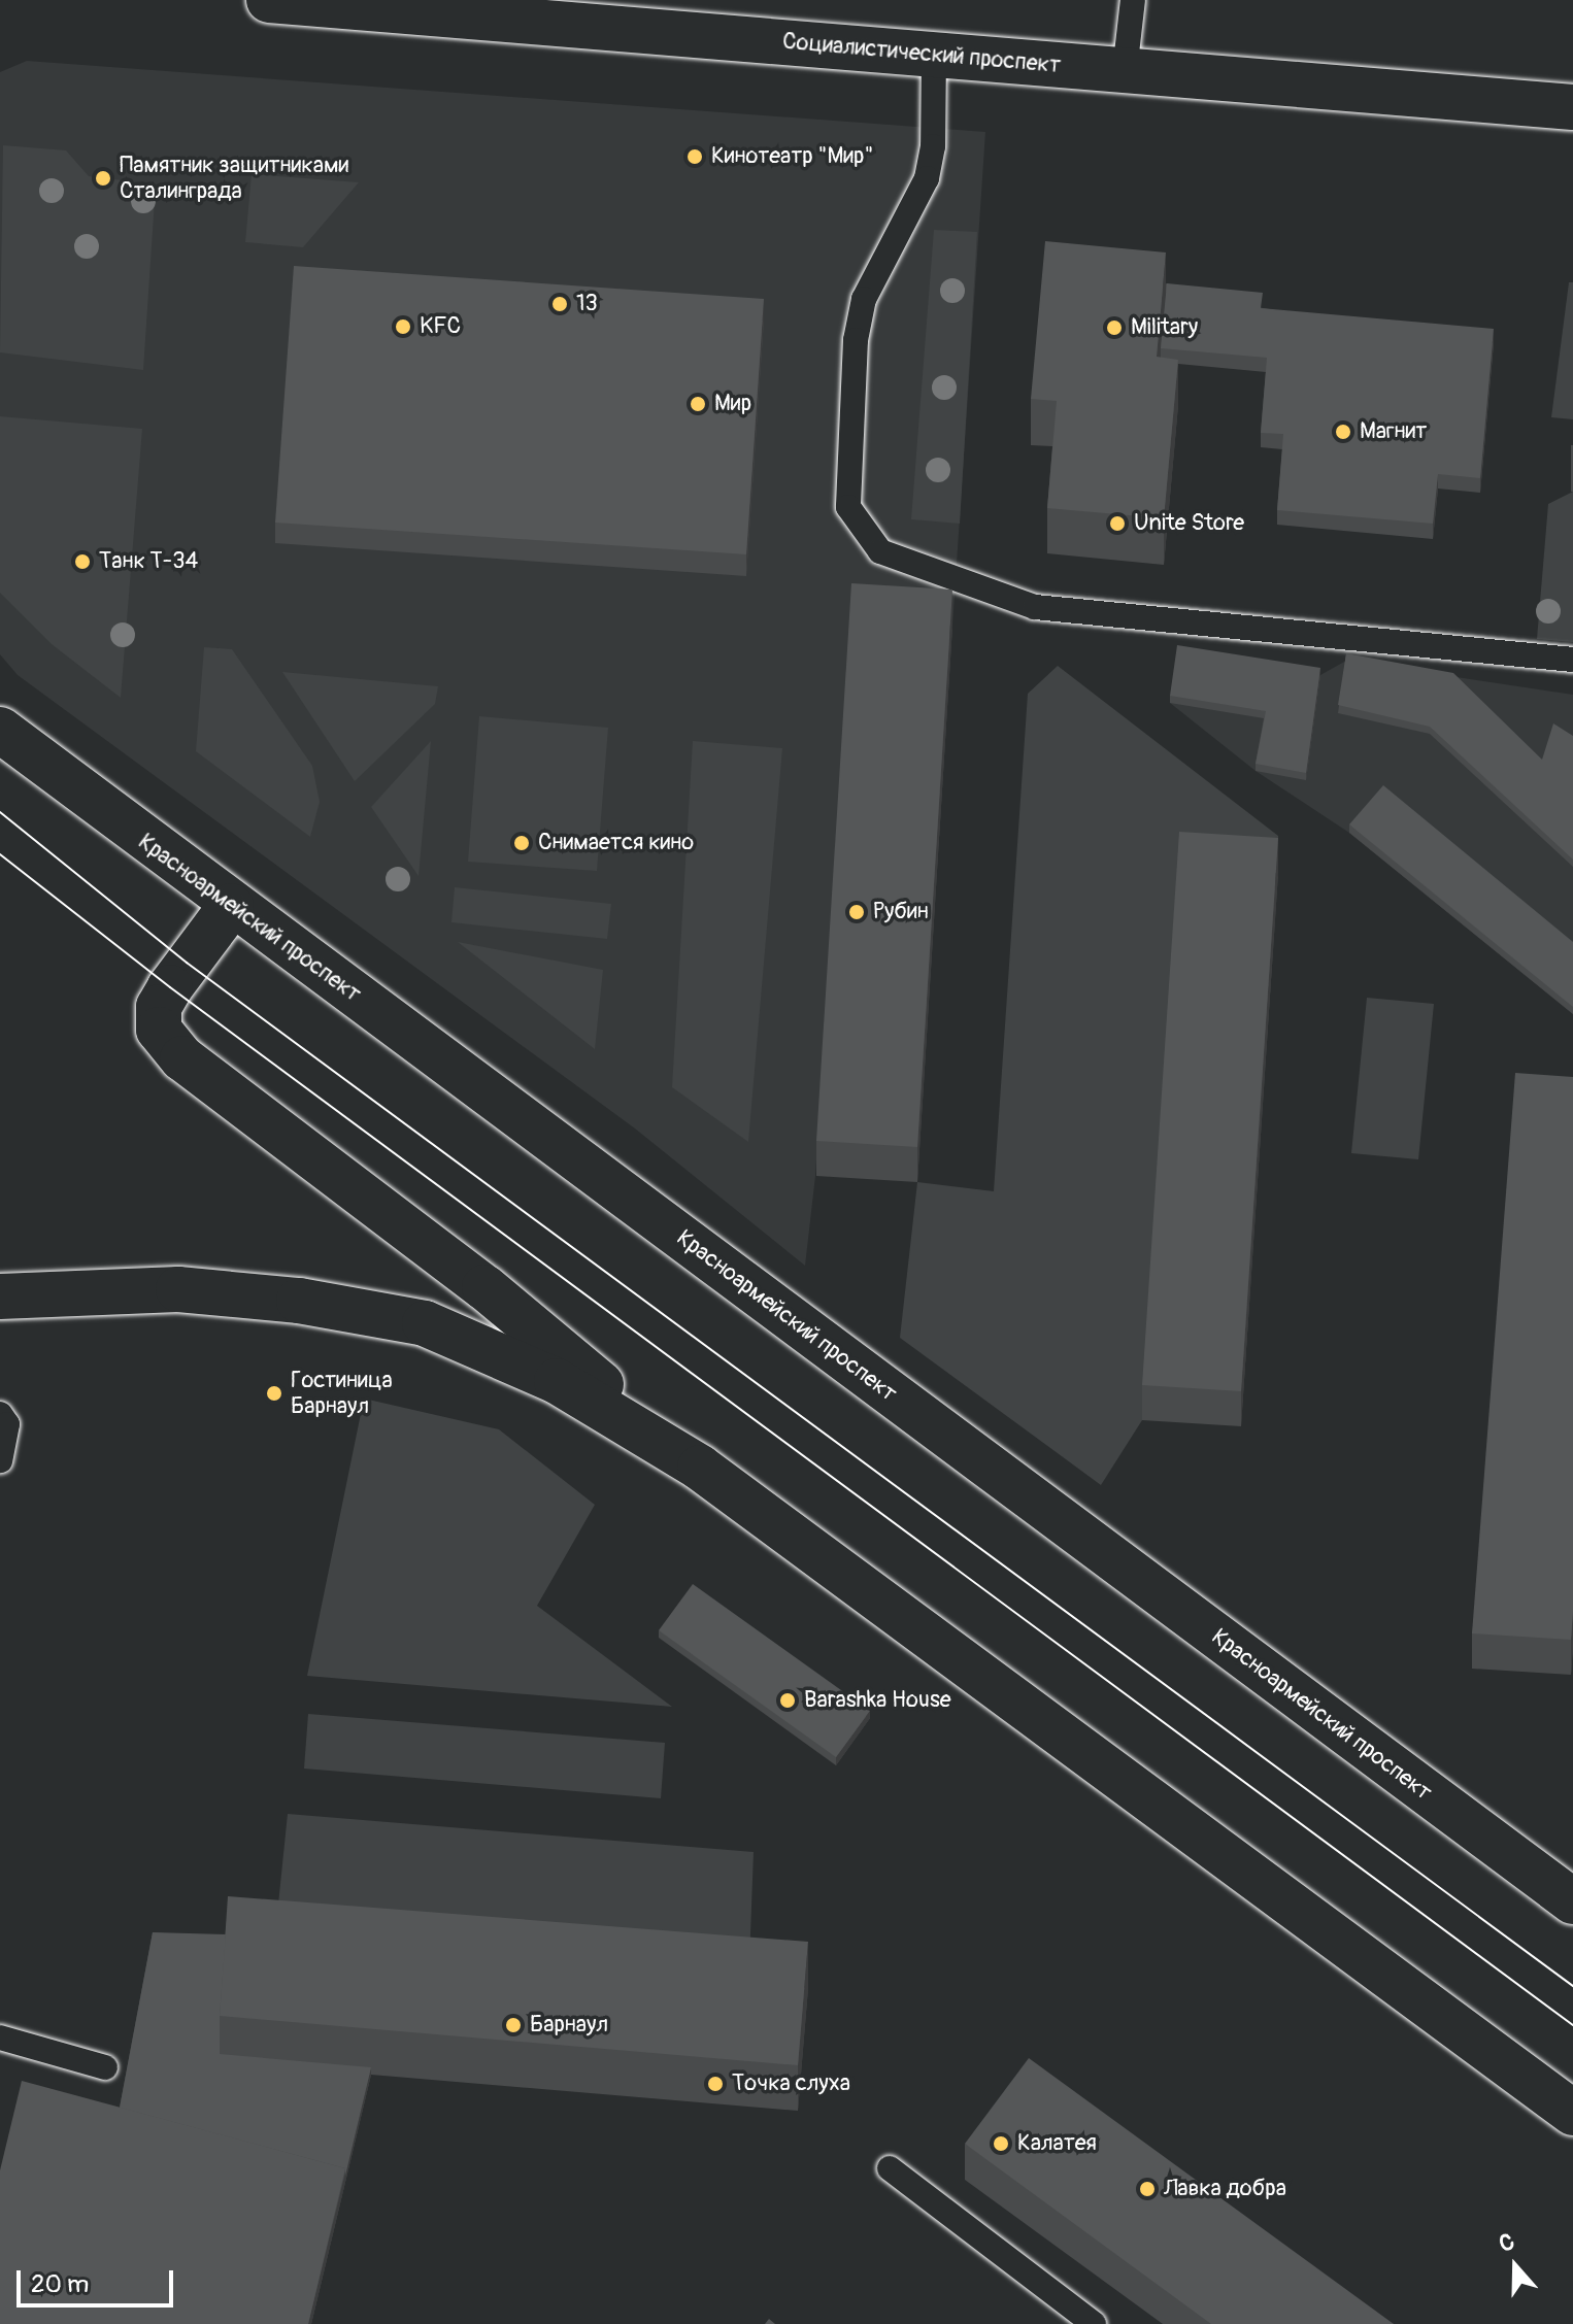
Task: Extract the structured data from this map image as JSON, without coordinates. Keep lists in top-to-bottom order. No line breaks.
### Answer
{"streets":{"main road":["Социалистический проспект","Красноармейский проспект"]},"places":["Кинотеатр \"Мир\"","Памятник защитниками Сталинграда","13","KFC","Military","Мир","Магнит","Unite Store","Танк Т-34","Снимается кино","Рубин","Гостиница Барнаул","Barashka House","Барнаул","Точка слуха","Калатея","Лавка добра"],"scale_bar":"20 m","north":"top"}
